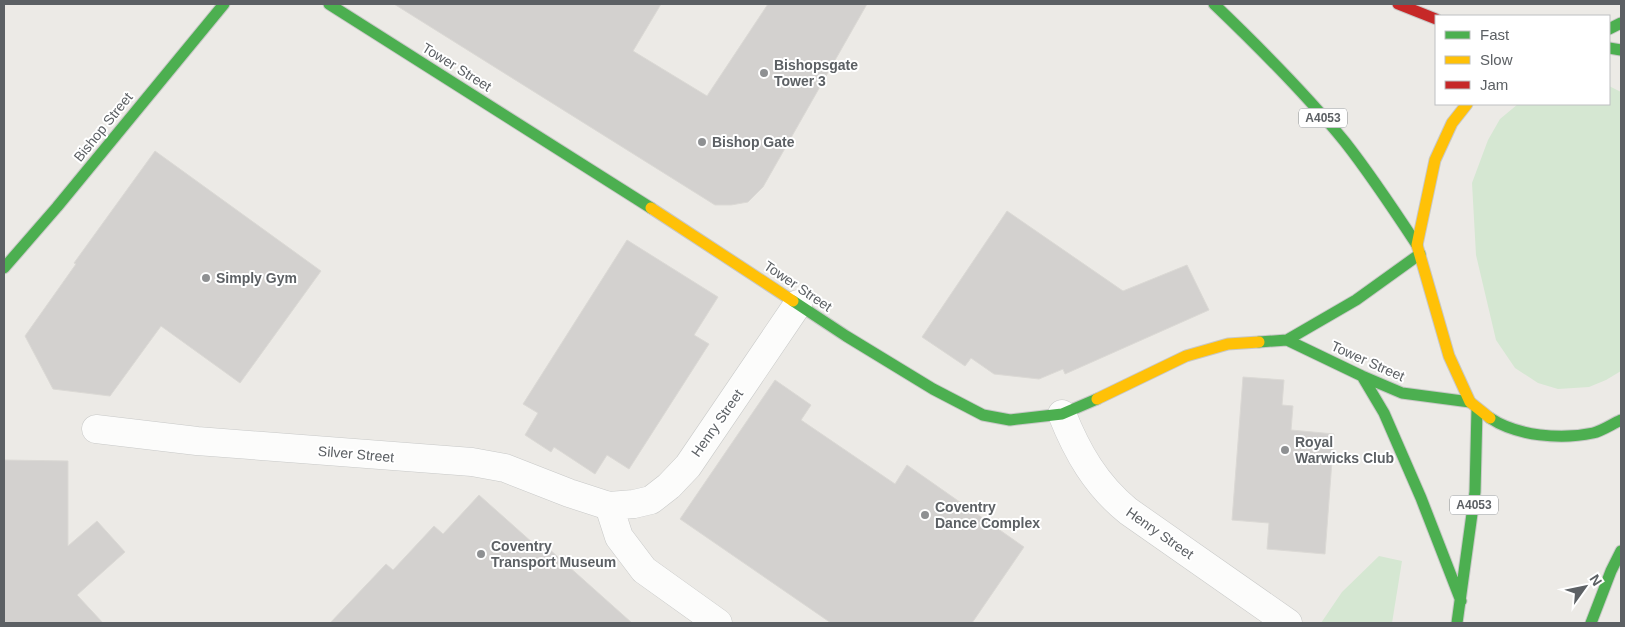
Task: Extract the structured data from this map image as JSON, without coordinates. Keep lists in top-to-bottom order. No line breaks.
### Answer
{"streets":{"main road":["Tower Street","A4053","Bishop Street"],"street":["Henry Street","Silver Street"]},"crossings":[["Tower Street","A4053"],["Tower Street","Henry Street"],["Henry Street","Silver Street"]],"places":["Bishopsgate Tower 3","Bishop Gate","Simply Gym","Royal Warwicks Club","Coventry Dance Complex","Coventry Transport Museum"],"legend":["Fast","Slow","Jam"],"north":"top right"}
